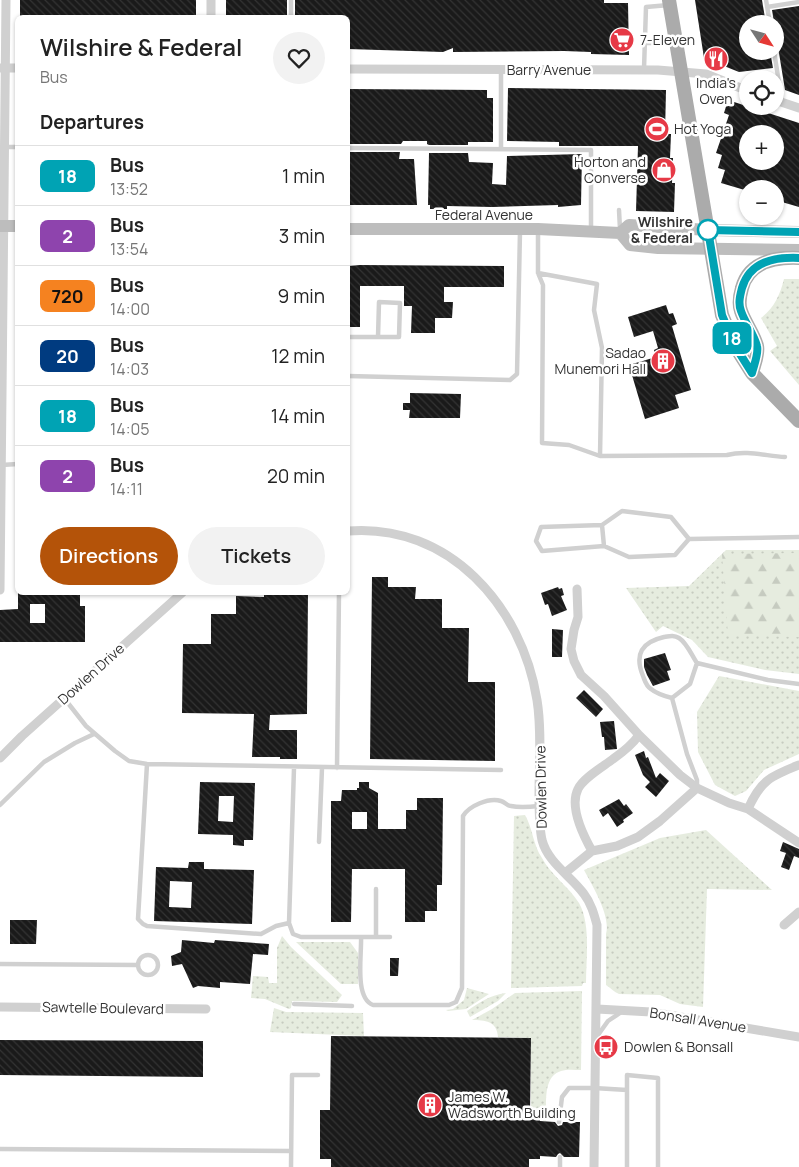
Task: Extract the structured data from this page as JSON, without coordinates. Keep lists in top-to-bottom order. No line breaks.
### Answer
{"streets":{"street":["Barry Avenue","Federal Avenue","Dowlen Drive","Sawtelle Boulevard","Bonsall Avenue"]},"crossings":[["Dowlen Drive","Bonsall Avenue"]],"places":{"supermarket":["7-Eleven"],"restaurant":["India's Oven"],"sports":["Hot Yoga"],"shop":["Horton and Converse"],"other":["Wilshire & Federal"],"building":["Sadao Munemori Hall","James W. Wadsworth Building"],"bus stop":["Dowlen & Bonsall"]},"lines":["bus line 18"],"north":"bottom right","page":{"on_map":"18","map_buttons":["+","−"],"heading":[["Wilshire & Federal","Bus"],"Departures"],"list":[{"mark":"18","name":"Bus","note":"13:52","value":"1 min"},{"mark":"2","name":"Bus","note":"13:54","value":"3 min"},{"mark":"720","name":"Bus","note":"14:00","value":"9 min"},{"mark":"20","name":"Bus","note":"14:03","value":"12 min"},{"mark":"18","name":"Bus","note":"14:05","value":"14 min"},{"mark":"2","name":"Bus","note":"14:11","value":"20 min"}],"buttons":["Directions","Tickets"]}}
